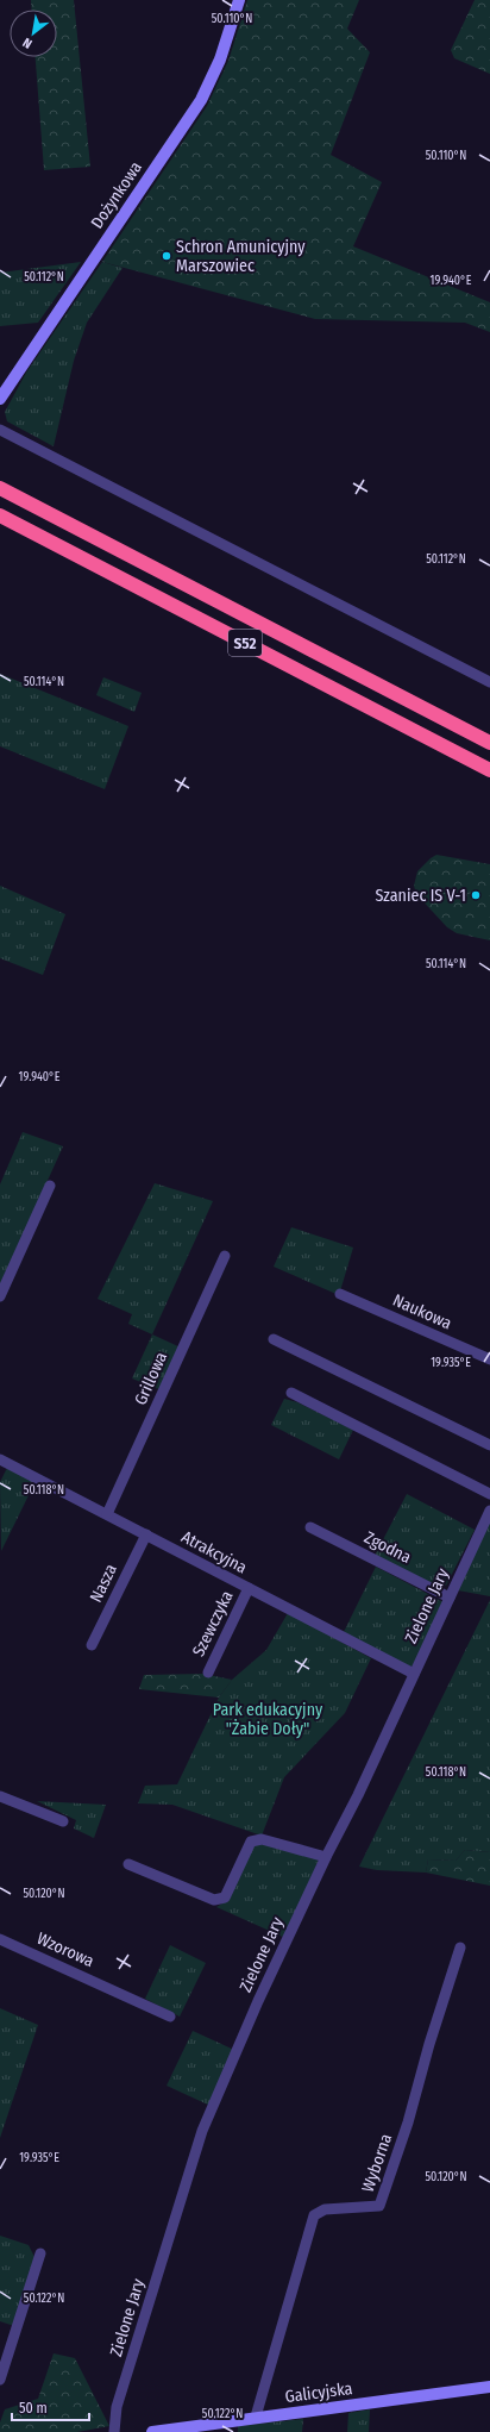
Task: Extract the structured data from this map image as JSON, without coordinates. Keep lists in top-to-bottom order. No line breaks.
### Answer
{"streets":{"highway":["S52"],"street":["Dożynkowa","Naukowa","Grillowa","Zgodna","Atrakcyjna","Nasza","Zielone Jary","Szewczyka","Wzorowa","Wyborna","Galicyjska"]},"crossings":[["Grillowa","Atrakcyjna"],["Zgodna","Zielone Jary"],["Atrakcyjna","Nasza"],["Atrakcyjna","Zielone Jary"],["Atrakcyjna","Szewczyka"],["Wyborna","Galicyjska"]],"parks":["Park edukacyjny \"Żabie Doły\""],"places":["Schron Amunicyjny Marszowiec","Szaniec IS V-1"],"scale_bar":"50 m","north":"bottom left","coordinates":["50.110°N","50.112°N","19.940°E","50.114°N","19.935°E","50.118°N","50.120°N","50.122°N"]}
